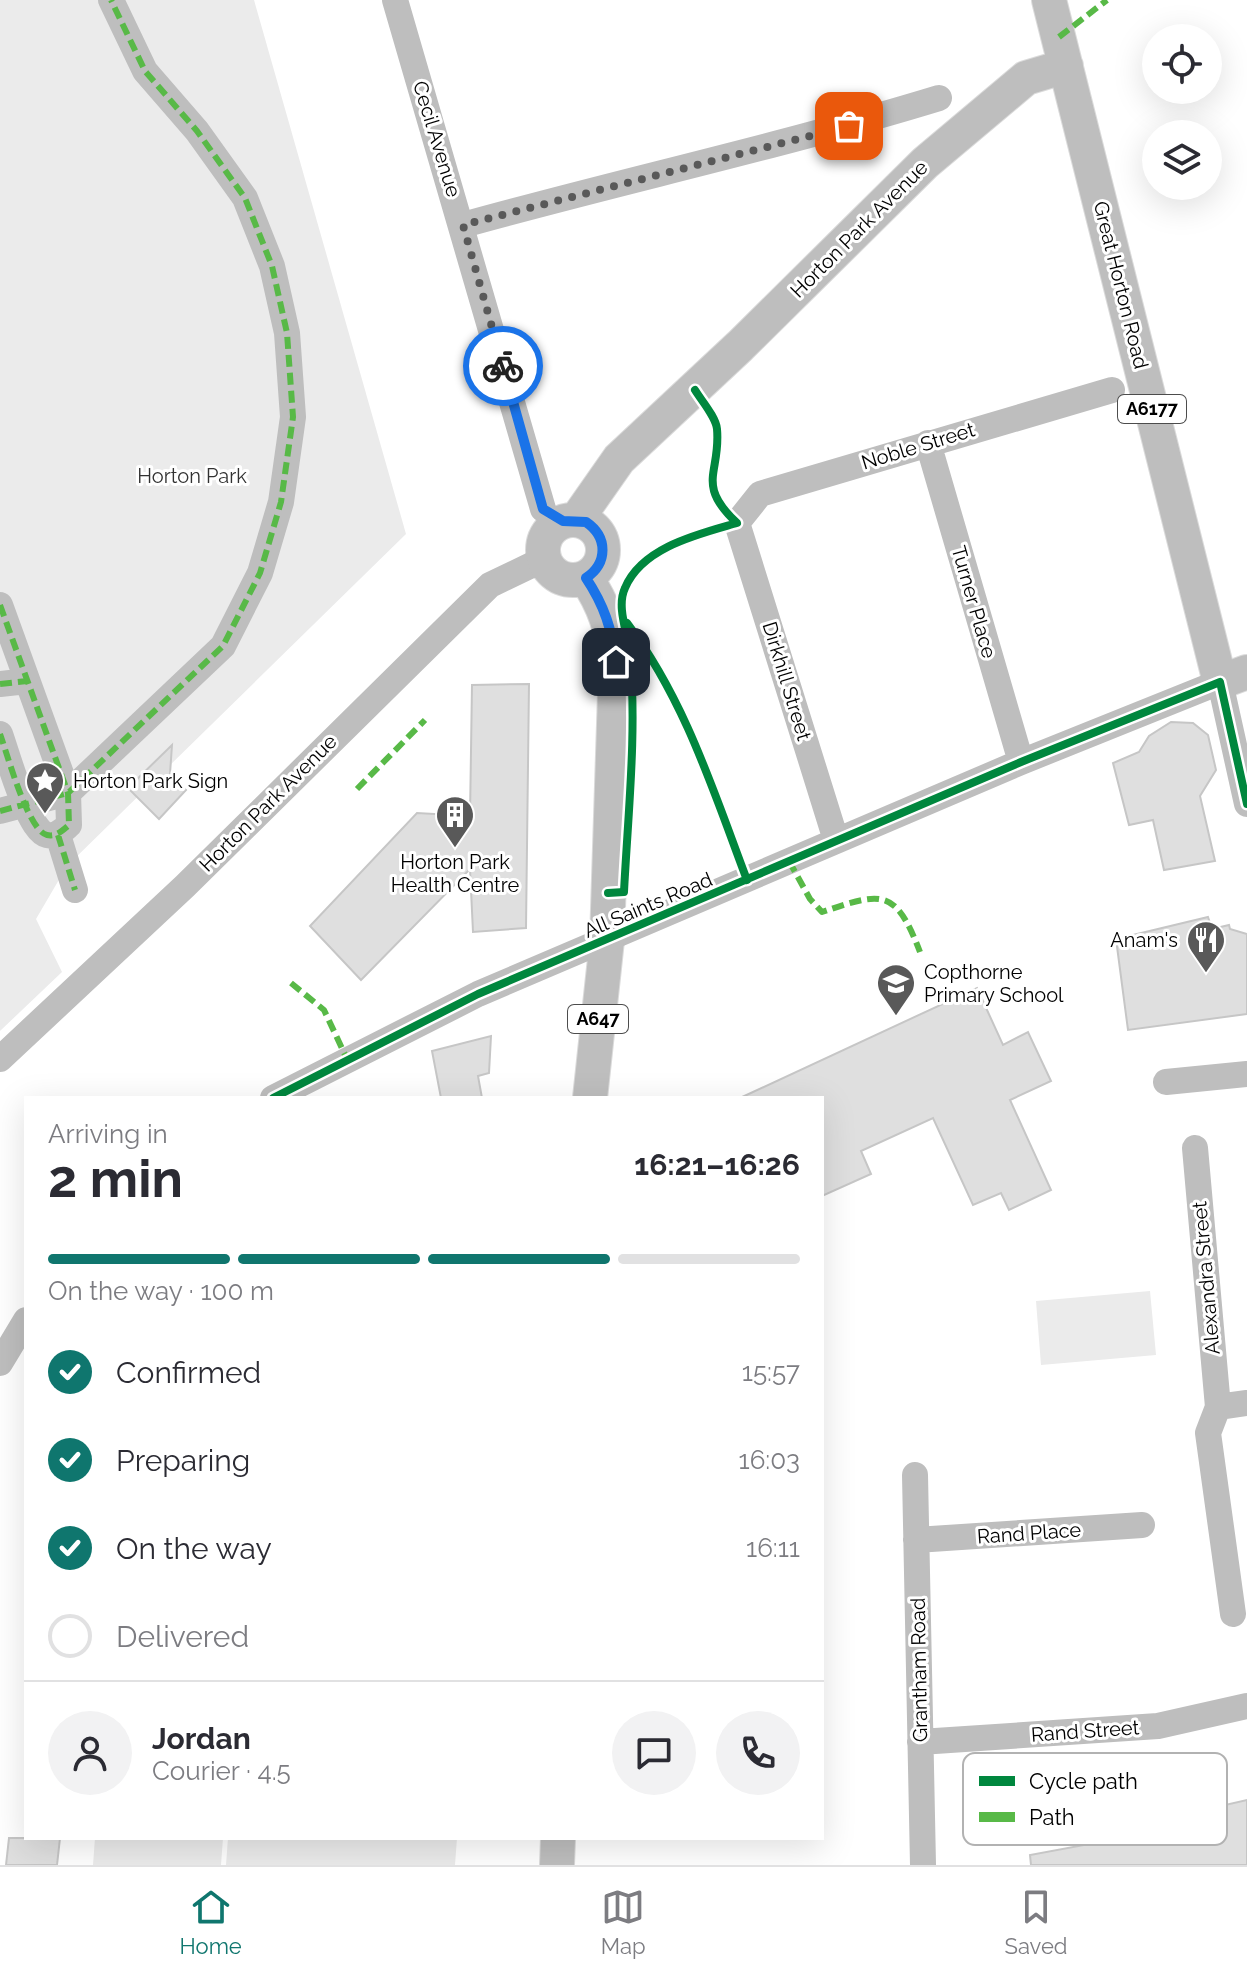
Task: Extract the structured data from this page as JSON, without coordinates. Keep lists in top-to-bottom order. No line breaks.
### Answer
{"streets":{"main road":["Horton Park Avenue","Great Horton Road","A6177","A647"],"street":["Cecil Avenue","Noble Street","Turner Place","Dirkhill Street","All Saints Road","Alexandra Street","Rand Place","Grantham Road","Rand Street"]},"crossings":[["Cecil Avenue","Horton Park Avenue"],["Cecil Avenue","A647"],["Horton Park Avenue","Great Horton Road"],["Horton Park Avenue","A647"],["Great Horton Road","All Saints Road"],["Noble Street","Turner Place"],["Noble Street","Dirkhill Street"],["Turner Place","All Saints Road"],["Dirkhill Street","All Saints Road"],["All Saints Road","A647"],["Rand Place","Grantham Road"],["Grantham Road","Rand Street"]],"parks":["Horton Park"],"places":{"place":["Horton Park Sign"],"building":["Horton Park Health Centre"],"restaurant":["Anam's"],"school or university":["Copthorne Primary School"]},"legend":["Cycle path","Path"],"page":{"heading":["2 min","Arriving in","16:21–16:26"],"panel":["Jordan","Courier · 4.5"],"bar":"On the way · 100 m","list":[["Confirmed","15:57"],["Preparing","16:03"],["On the way","16:11"],"Delivered"],"tabs":["Home","Map","Saved"]}}
